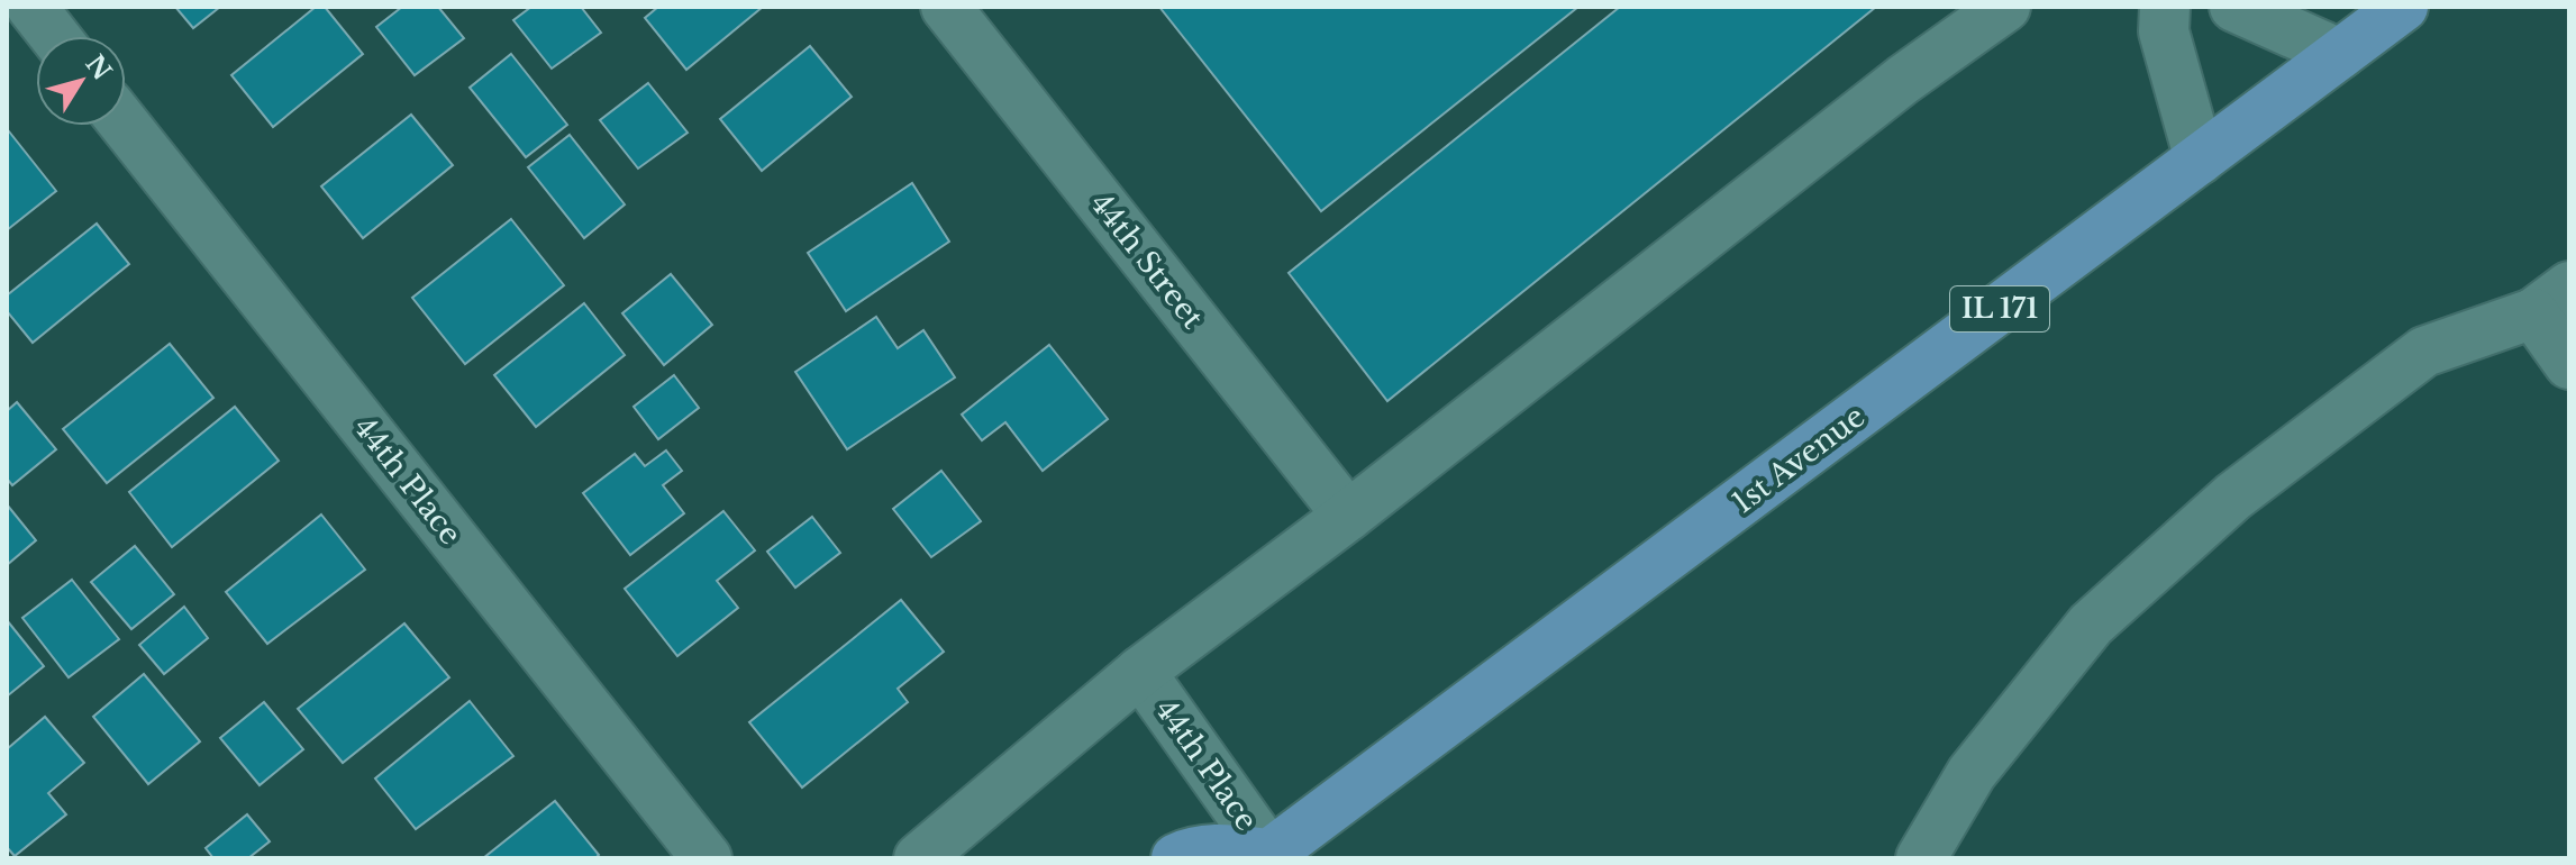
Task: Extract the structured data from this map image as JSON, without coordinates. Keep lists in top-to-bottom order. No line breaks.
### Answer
{"streets":{"main road":["IL 171","1st Avenue"],"street":["44th Street","44th Place"]},"crossings":[["1st Avenue","44th Place"]],"north":"top right"}
